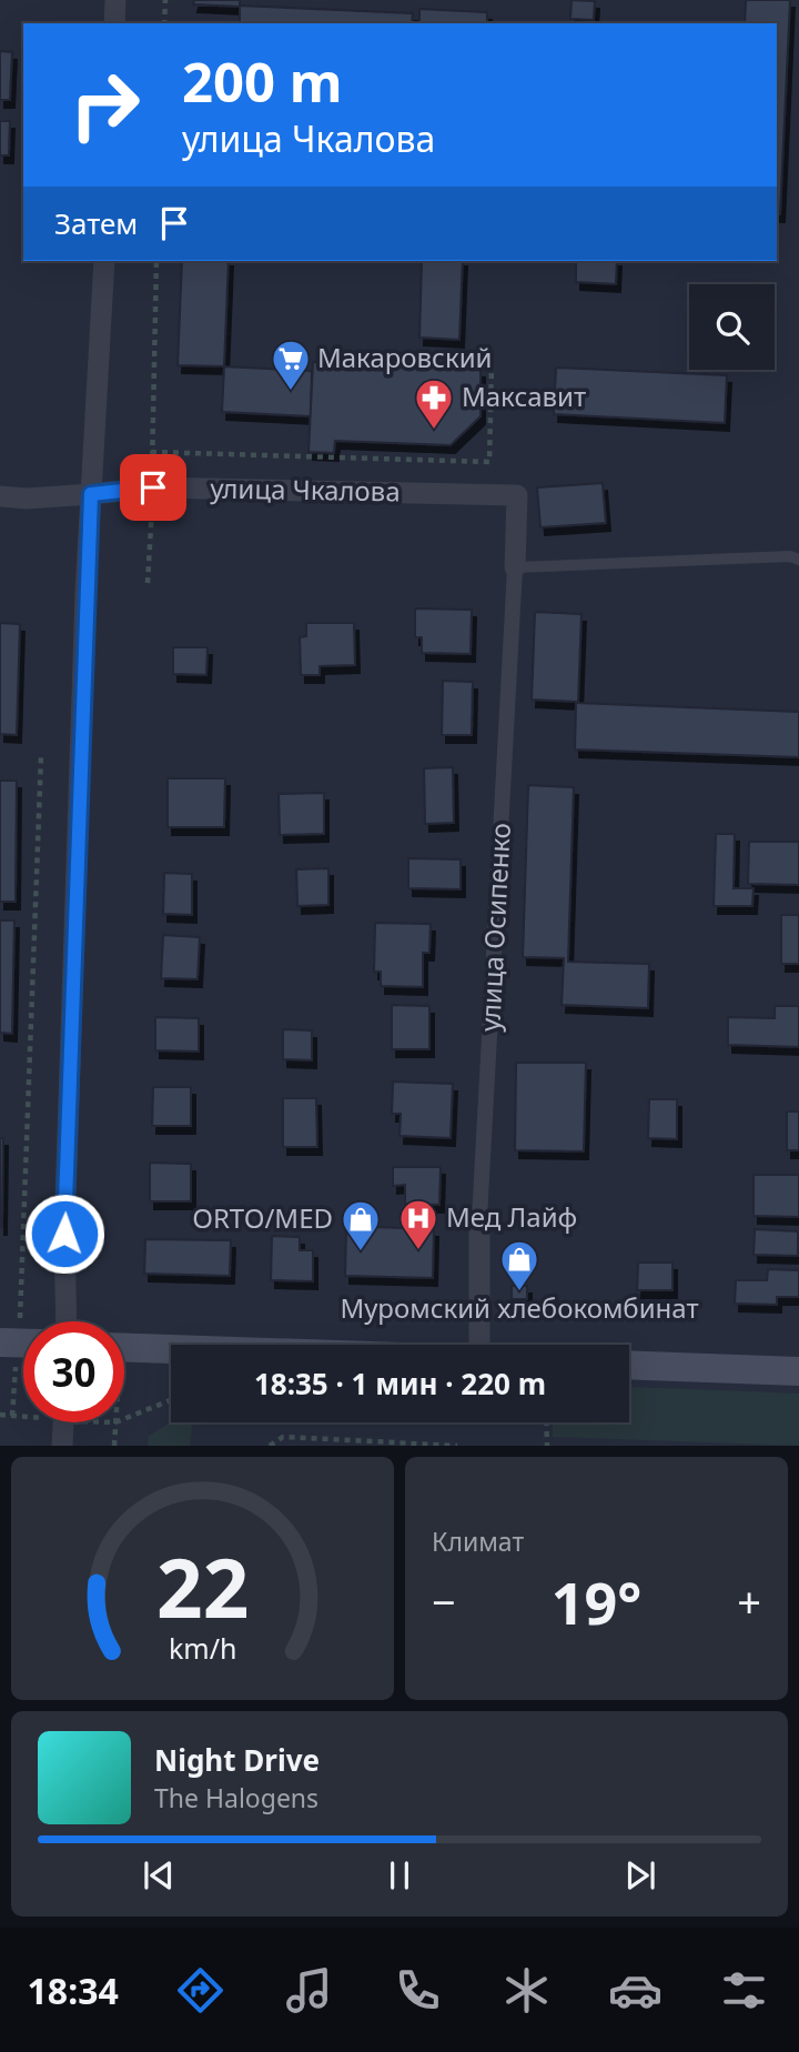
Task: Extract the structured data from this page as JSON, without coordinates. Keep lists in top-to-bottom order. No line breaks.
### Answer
{"streets":{"street":["улица Чкалова","улица Осипенко"]},"crossings":[["улица Чкалова","улица Осипенко"]],"places":{"supermarket":["Макаровский"],"pharmacy":["Максавит"],"hospital":["Мед Лайф"],"shop":["ORTO/MED","Муромский хлебокомбинат"]},"page":{"turn":["200 m","улица Чкалова"],"then":"Затем","limit":"30","trip":"18:35 · 1 мин · 220 m","tile":"Климат","heat":["−","19°","+"],"song":["Night Drive","The Halogens"],"tabs":"18:34","gauge":["22","km/h"]}}
